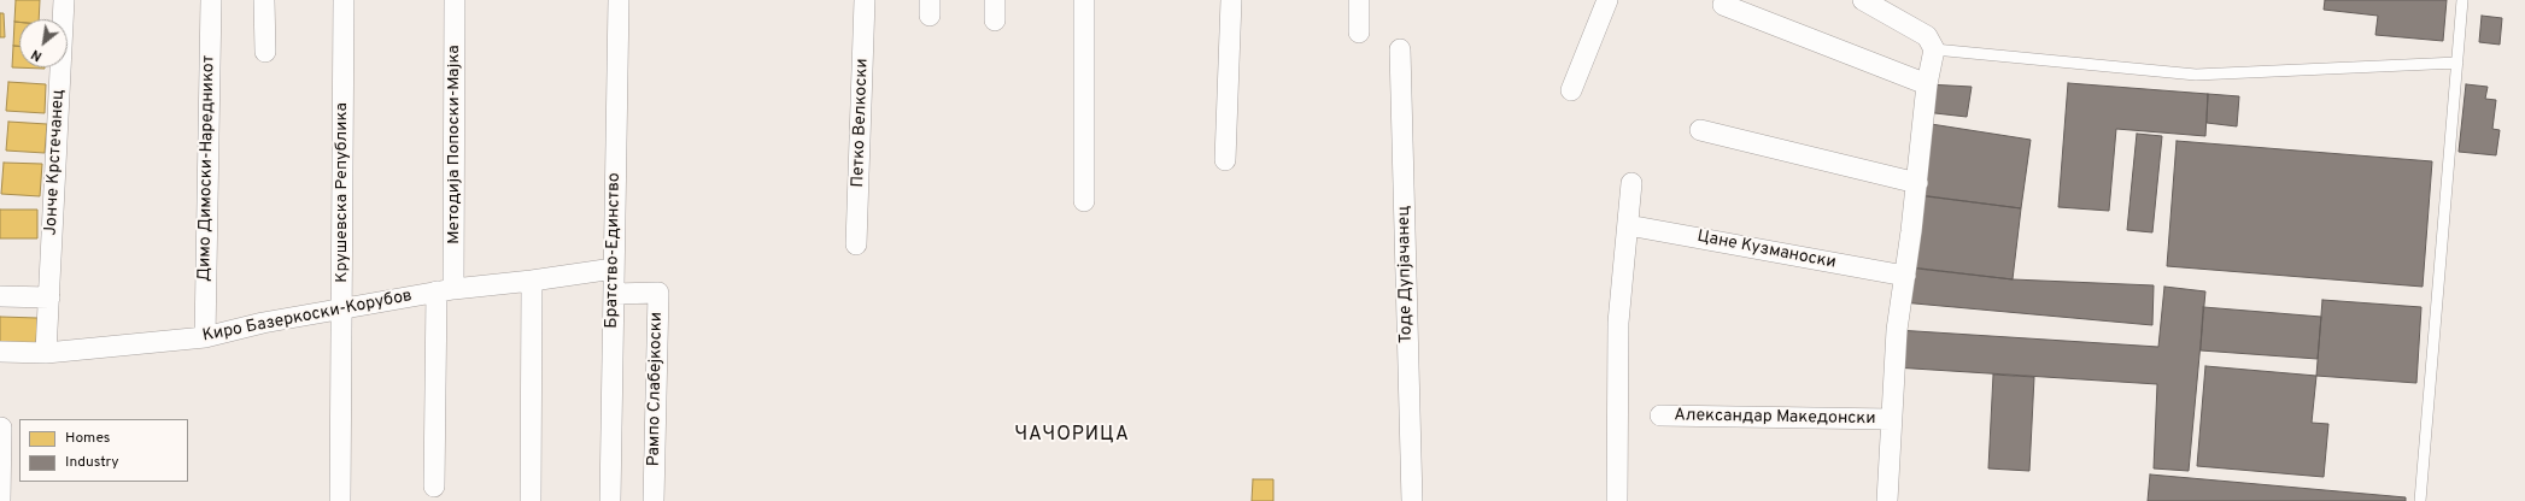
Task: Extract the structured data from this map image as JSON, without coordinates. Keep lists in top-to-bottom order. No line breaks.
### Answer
{"streets":{"street":["Петко Велкоски","Методија Попоски-Мајка","Јонче Крстечанец","Димо Димоски-Наредникот","Крушевска Република","Братство-Единство","Цане Кузманоски","Тоде Дупјачанец","Киро Базеркоски-Корубов","Рампо Слабејкоски","Александар Македонски"]},"crossings":[["Методија Попоски-Мајка","Киро Базеркоски-Корубов"],["Јонче Крстечанец","Киро Базеркоски-Корубов"],["Димо Димоски-Наредникот","Киро Базеркоски-Корубов"],["Крушевска Република","Киро Базеркоски-Корубов"],["Братство-Единство","Киро Базеркоски-Корубов"],["Братство-Единство","Рампо Слабејкоски"]],"districts":["ЧАЧОРИЦА"],"legend":["Homes","Industry"],"north":"bottom left"}
